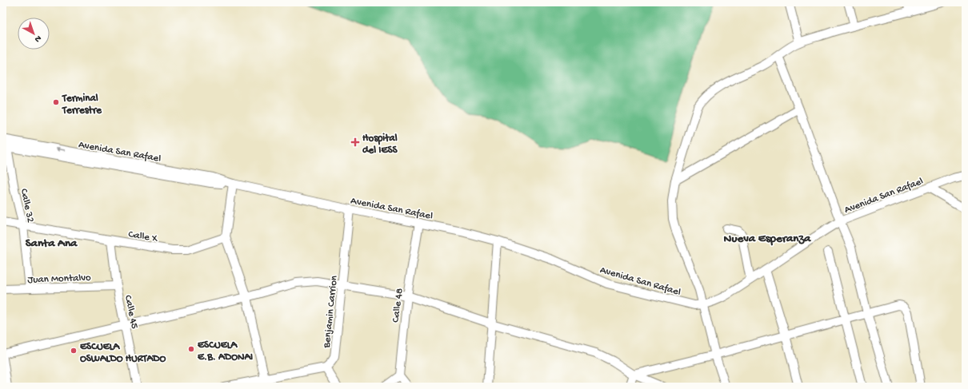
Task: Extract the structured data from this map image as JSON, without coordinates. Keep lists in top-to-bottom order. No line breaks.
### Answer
{"streets":{"street":["Avenida San Rafael","Calle 32","Calle X","Juan Montalvo","Calle 48","Calle 45","Benjamin Carrion"]},"crossings":[["Avenida San Rafael","Calle 32"],["Avenida San Rafael","Calle 48"],["Avenida San Rafael","Benjamin Carrion"],["Calle 32","Calle X"],["Calle 32","Juan Montalvo"],["Calle X","Calle 45"],["Juan Montalvo","Calle 45"]],"districts":["Nueva Esperanza","Santa Ana"],"places":{"other":["Terminal Terrestre","ESCUELA E.B. ADONAI","ESCUELA OSWALDO HURTADO"],"health":["Hospital del IESS"]},"north":"bottom right"}
